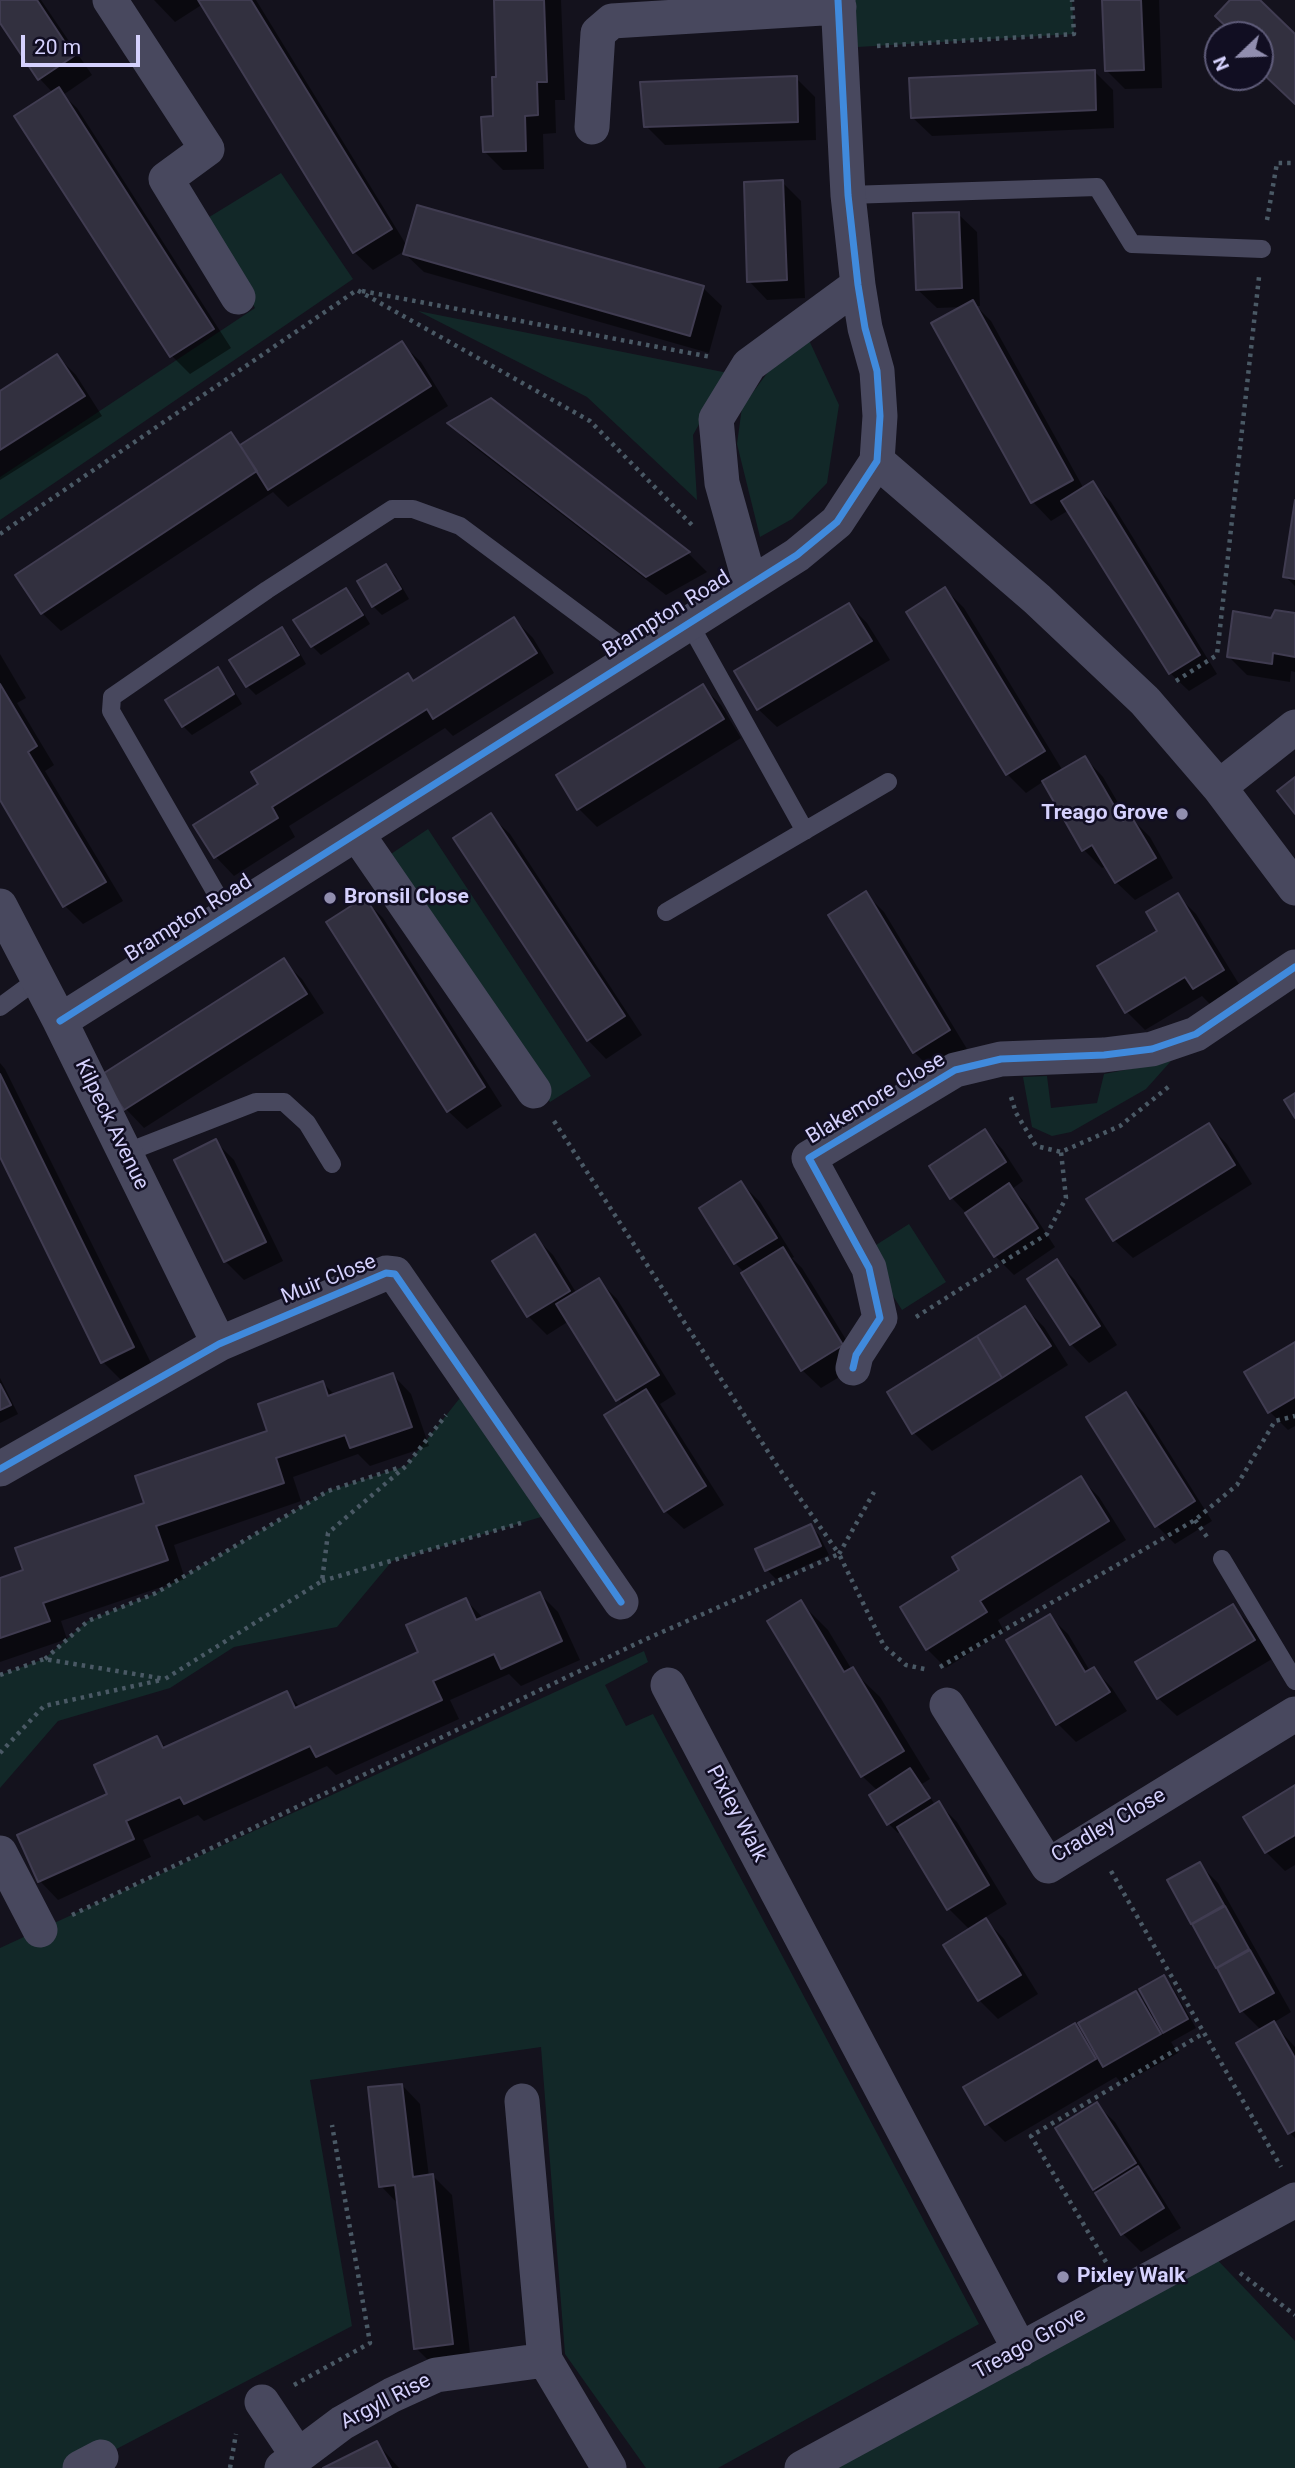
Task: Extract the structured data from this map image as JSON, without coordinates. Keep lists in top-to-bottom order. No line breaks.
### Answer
{"streets":{"street":["Brampton Road","Blakemore Close","Kilpeck Avenue","Muir Close","Pixley Walk","Cradley Close","Treago Grove","Argyll Rise"]},"crossings":[["Brampton Road","Kilpeck Avenue"],["Kilpeck Avenue","Muir Close"],["Pixley Walk","Treago Grove"]],"places":["Treago Grove","Bronsil Close","Pixley Walk"],"scale_bar":"20 m","north":"bottom left"}
